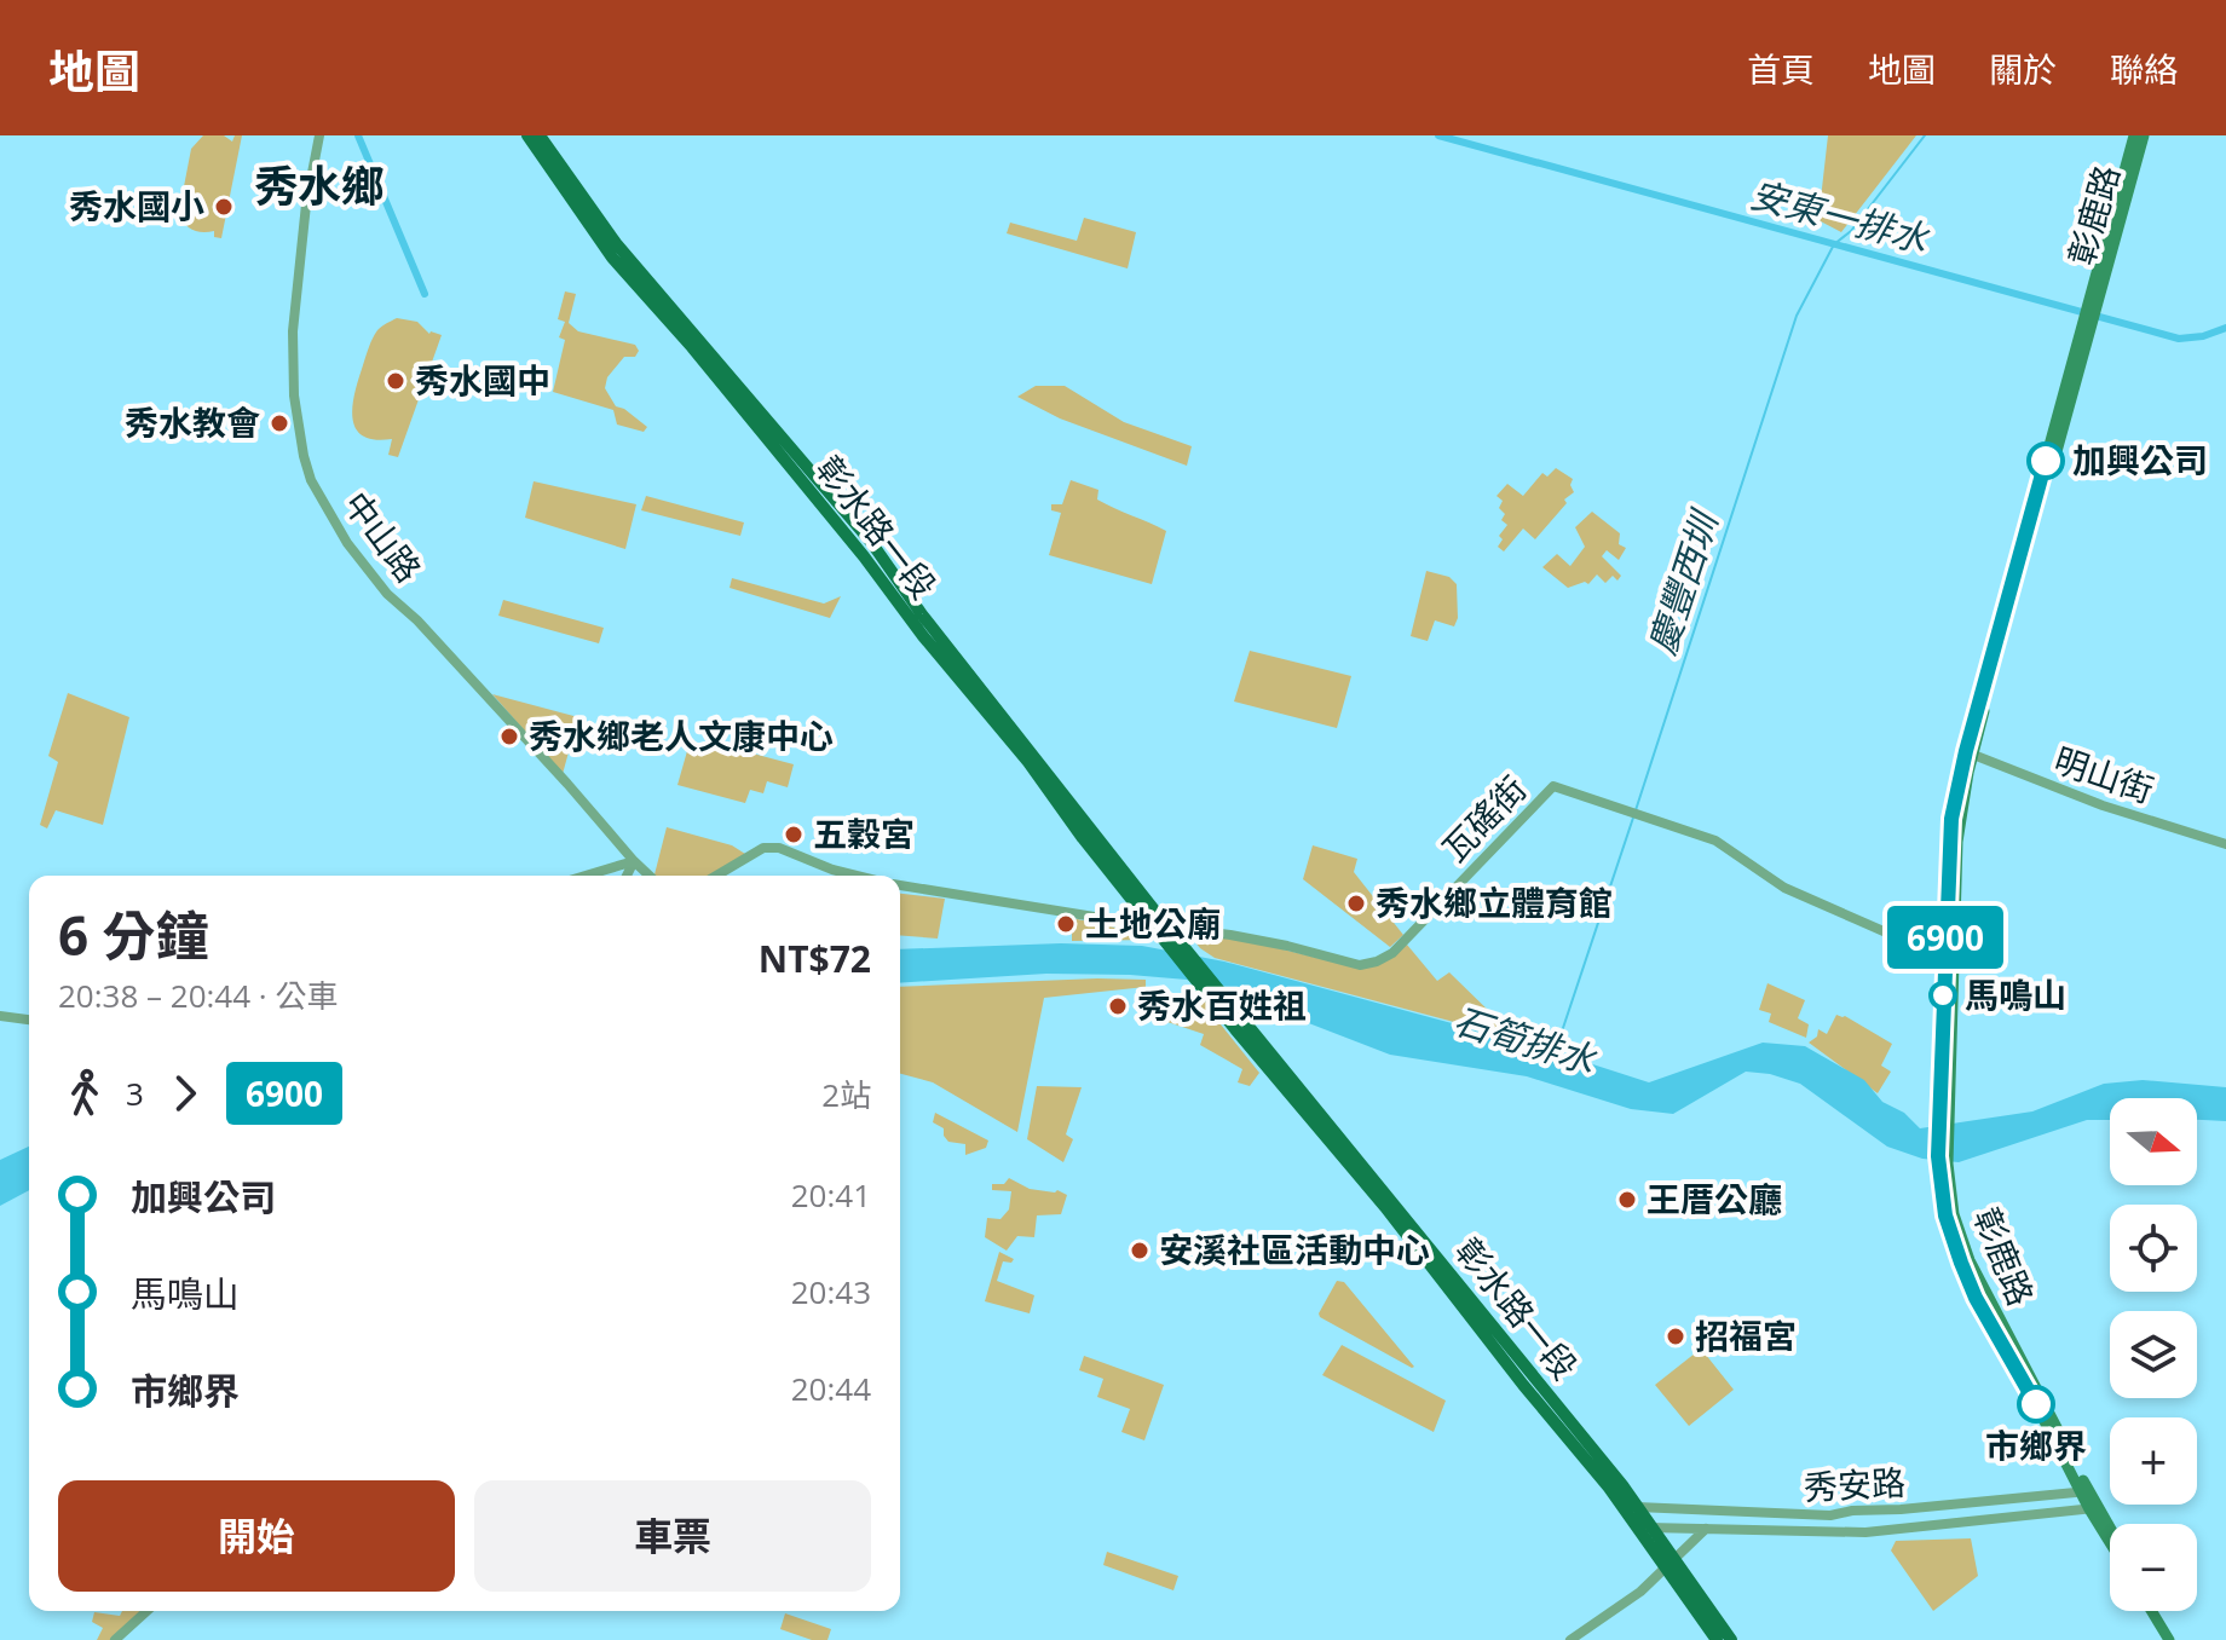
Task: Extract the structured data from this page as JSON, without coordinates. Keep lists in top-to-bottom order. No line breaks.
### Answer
{"streets":{"main road":["彰鹿路","彰水路一段"],"street":["中山路","明山街","瓦磘街","秀安路"]},"crossings":[["彰鹿路","明山街"],["彰鹿路","瓦磘街"],["彰鹿路","秀安路"],["彰水路一段","瓦磘街"],["彰水路一段","秀安路"]],"districts":["秀水鄉"],"water":["安東一排水","慶豐西圳","石筍排水"],"places":["秀水國小","秀水國中","秀水教會","加興公司","秀水鄉老人文康中心","五穀宮","秀水鄉立體育館","土地公廟","馬鳴山","秀水百姓祖","王厝公廳","安溪社區活動中心","招福宮","市鄉界"],"lines":["bus line 6900"],"north":"right","page":{"header":"地圖","nav":["首頁","地圖","關於","聯絡"],"on_map":"6900","heading":["6 分鐘","20:38 – 20:44 · 公車","NT$72"],"legs":["3","6900","2站"],"map_buttons":["+","−"],"list":[{"name":"加興公司","value":"20:41"},{"name":"馬鳴山","value":"20:43"},{"name":"市鄉界","value":"20:44"}],"buttons":["開始","車票"]}}
